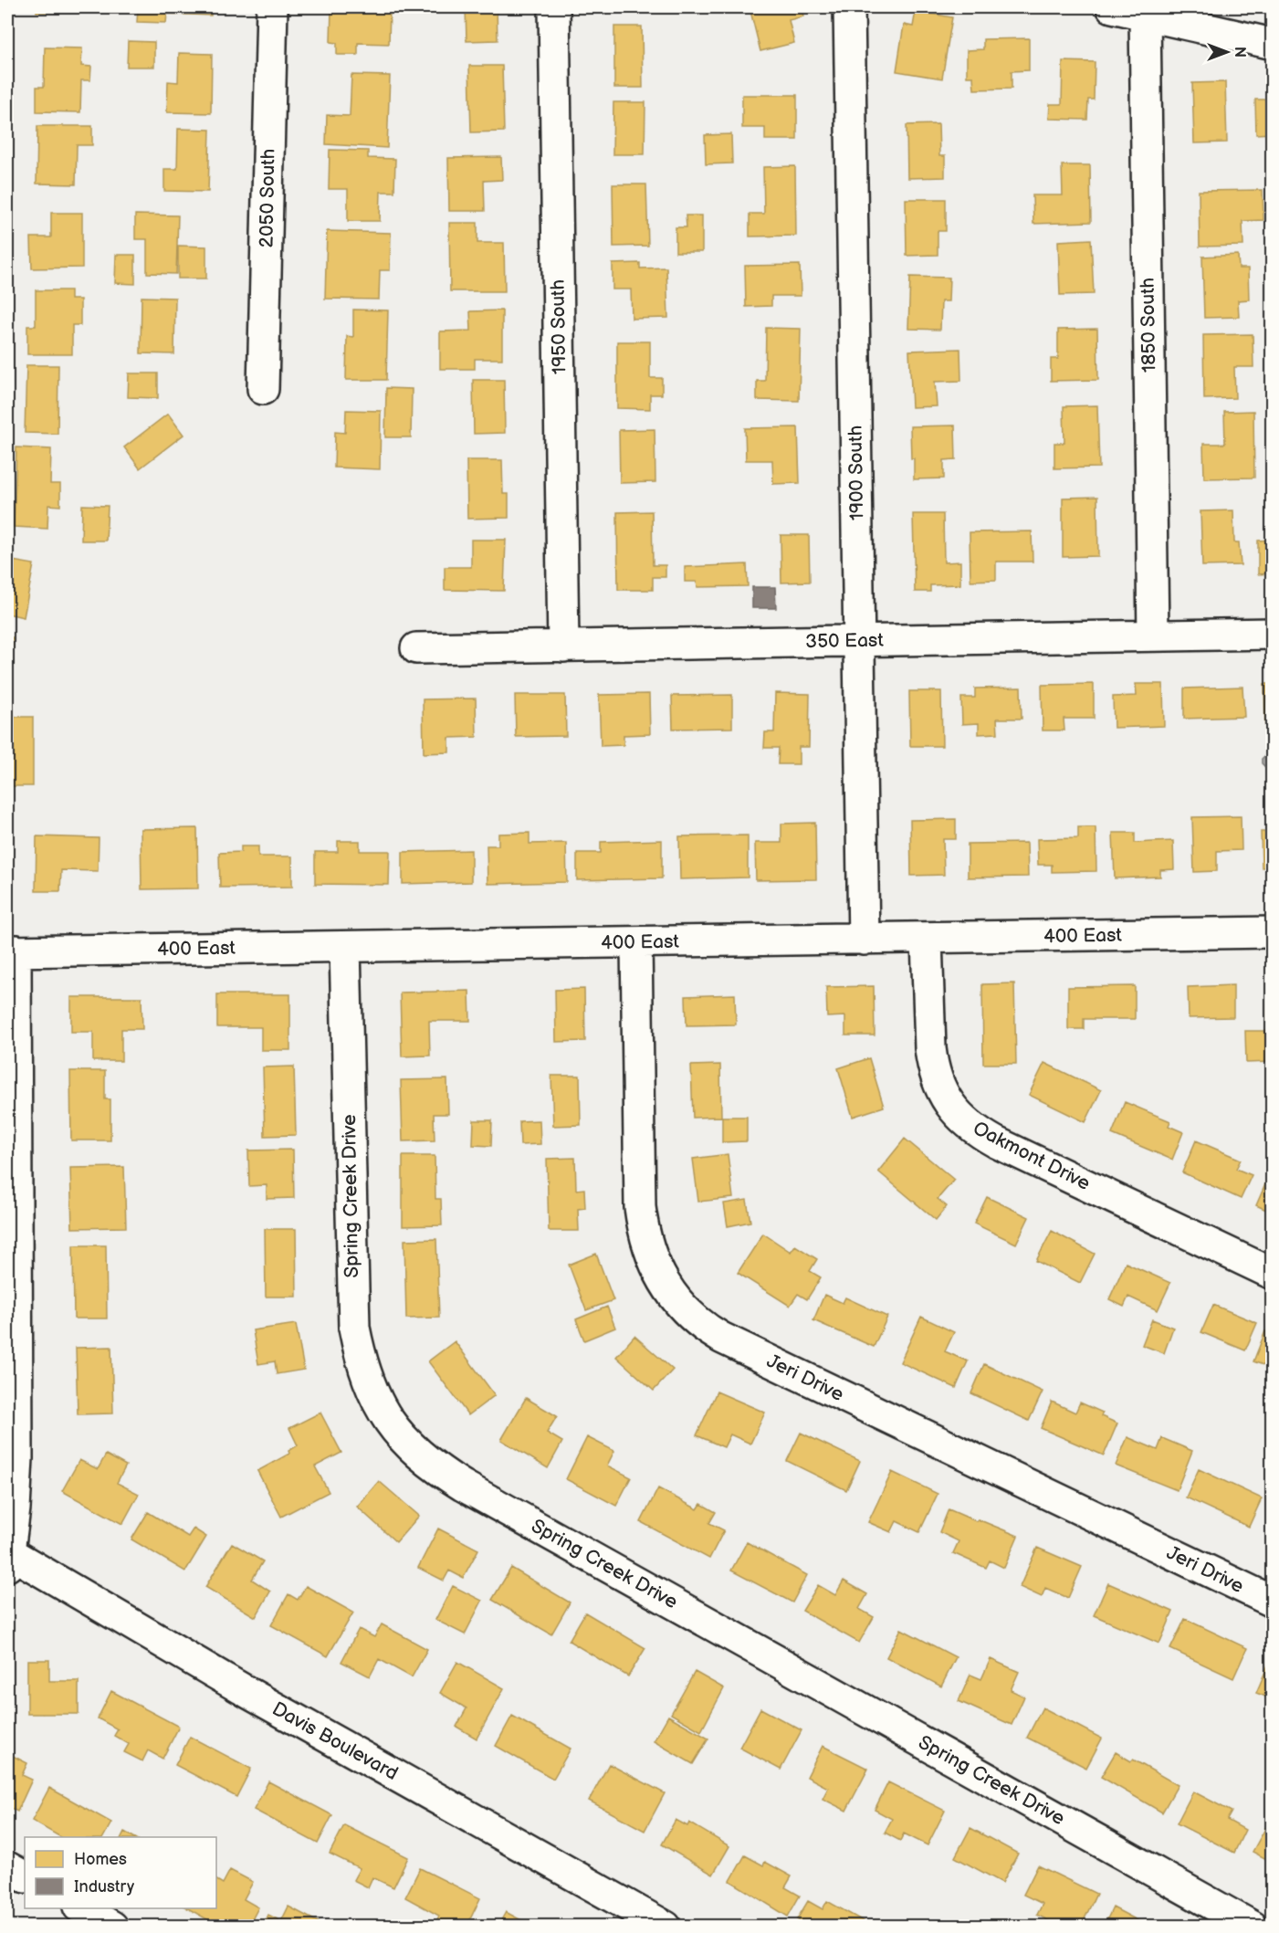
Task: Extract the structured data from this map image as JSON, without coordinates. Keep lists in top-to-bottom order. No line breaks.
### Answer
{"streets":{"street":["2050 South","1850 South","1950 South","1900 South","350 East","400 East","Oakmont Drive","Spring Creek Drive","Jeri Drive","Davis Boulevard"]},"crossings":[["1850 South","350 East"],["1950 South","350 East"],["1900 South","350 East"],["1900 South","400 East"],["400 East","Oakmont Drive"],["400 East","Spring Creek Drive"],["400 East","Jeri Drive"]],"legend":["Homes","Industry"],"north":"right"}
